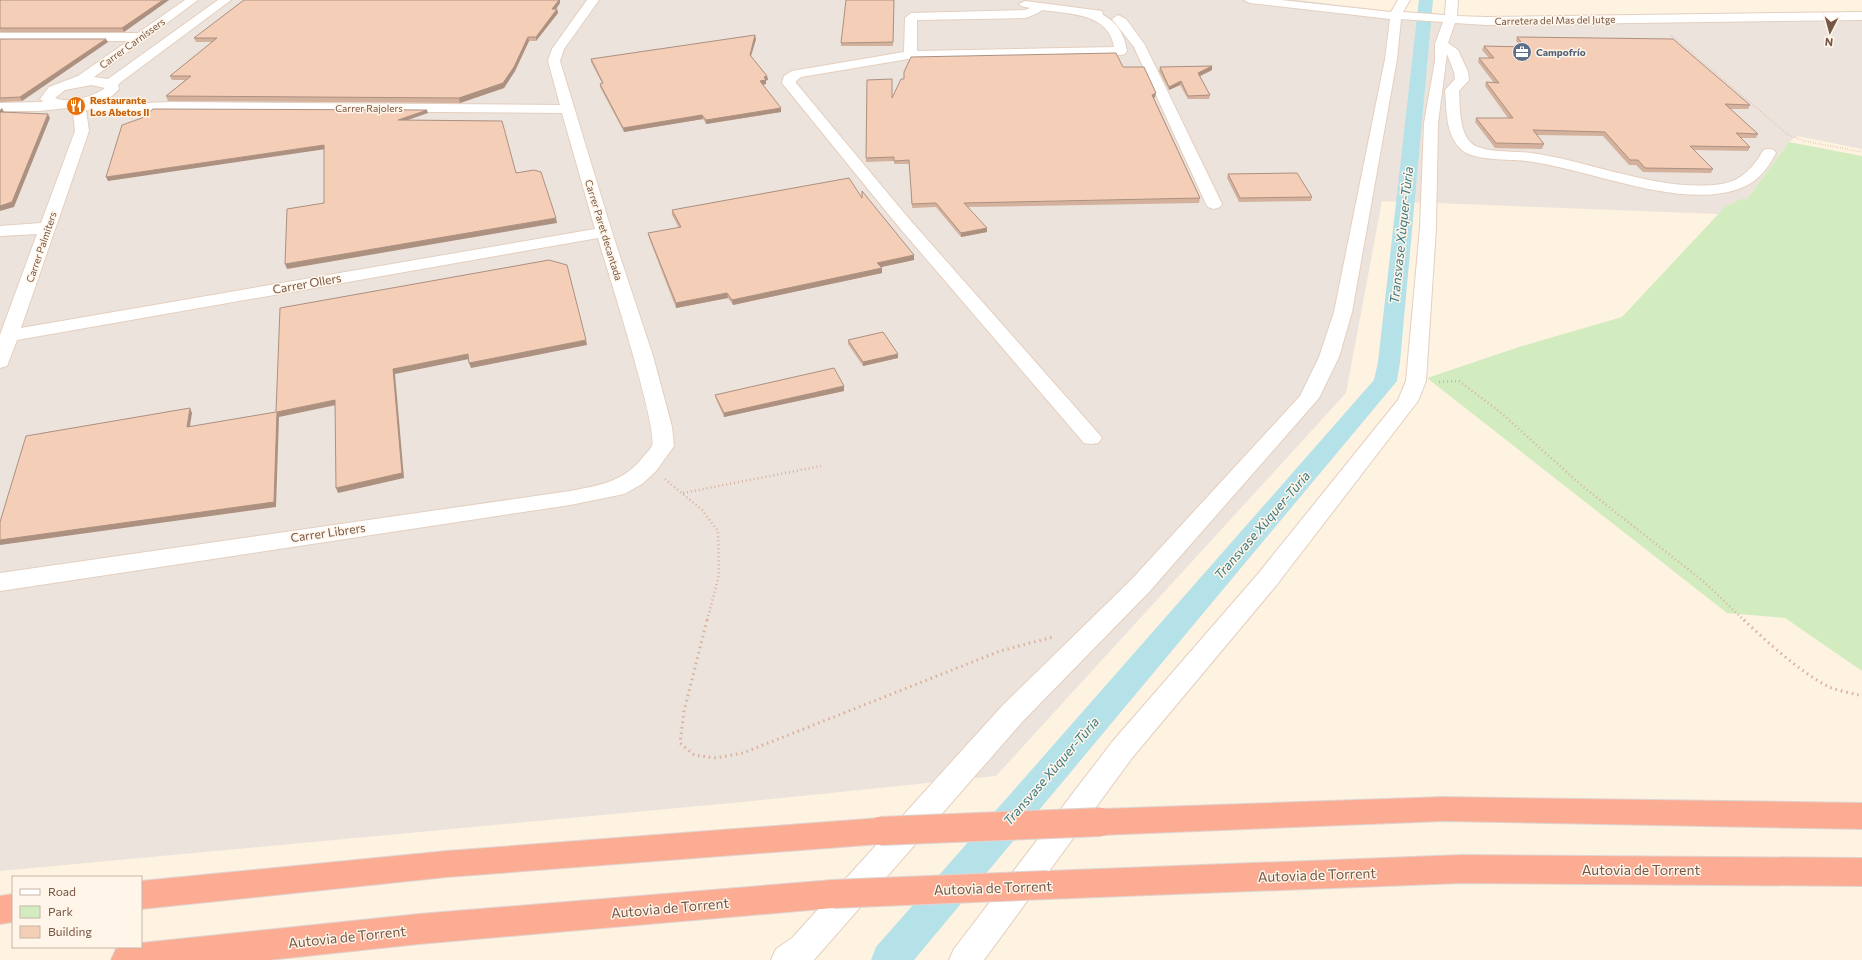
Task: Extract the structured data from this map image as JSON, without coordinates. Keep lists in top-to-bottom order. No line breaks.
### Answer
{"streets":{"highway":["Autovia de Torrent"],"street":["Carretera del Mas del Jutge","Carrer Carnissers","Carrer Rajolers","Carrer Paret decantada","Carrer Palmiters","Carrer Ollers","Carrer Librers"]},"crossings":[["Carrer Carnissers","Carrer Rajolers"],["Carrer Carnissers","Carrer Palmiters"],["Carrer Rajolers","Carrer Paret decantada"],["Carrer Rajolers","Carrer Palmiters"],["Carrer Paret decantada","Carrer Ollers"],["Carrer Paret decantada","Carrer Librers"],["Carrer Palmiters","Carrer Ollers"]],"water":["Transvase Xùquer-Tùria"],"places":{"office":["Campofrío"],"restaurant":["Restaurante Los Abetos II"]},"legend":["Road","Park","Building"],"north":"bottom"}
